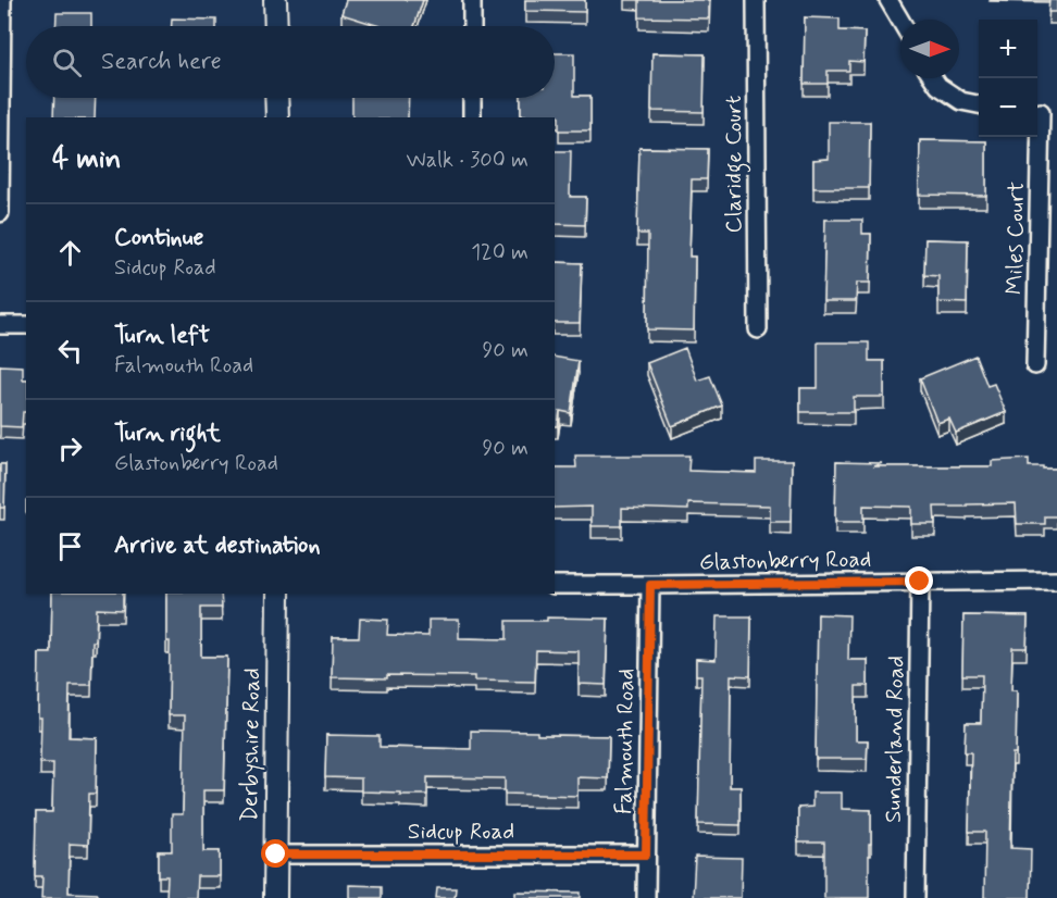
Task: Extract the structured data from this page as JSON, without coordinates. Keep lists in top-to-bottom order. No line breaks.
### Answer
{"streets":{"street":["Claridge Court","Miles Court","Glastonberry Road","Sunderland Road","Falmouth Road","Derbyshire Road","Sidcup Road"]},"crossings":[["Glastonberry Road","Sunderland Road"],["Glastonberry Road","Falmouth Road"],["Falmouth Road","Sidcup Road"],["Derbyshire Road","Sidcup Road"]],"north":"right","page":{"map_buttons":["+","−"],"search":"Search here","heading":["4 min","Walk · 300 m"],"list":[["Continue","Sidcup Road","120 m"],["Turn left","Falmouth Road","90 m"],["Turn right","Glastonberry Road","90 m"],"Arrive at destination"]}}
